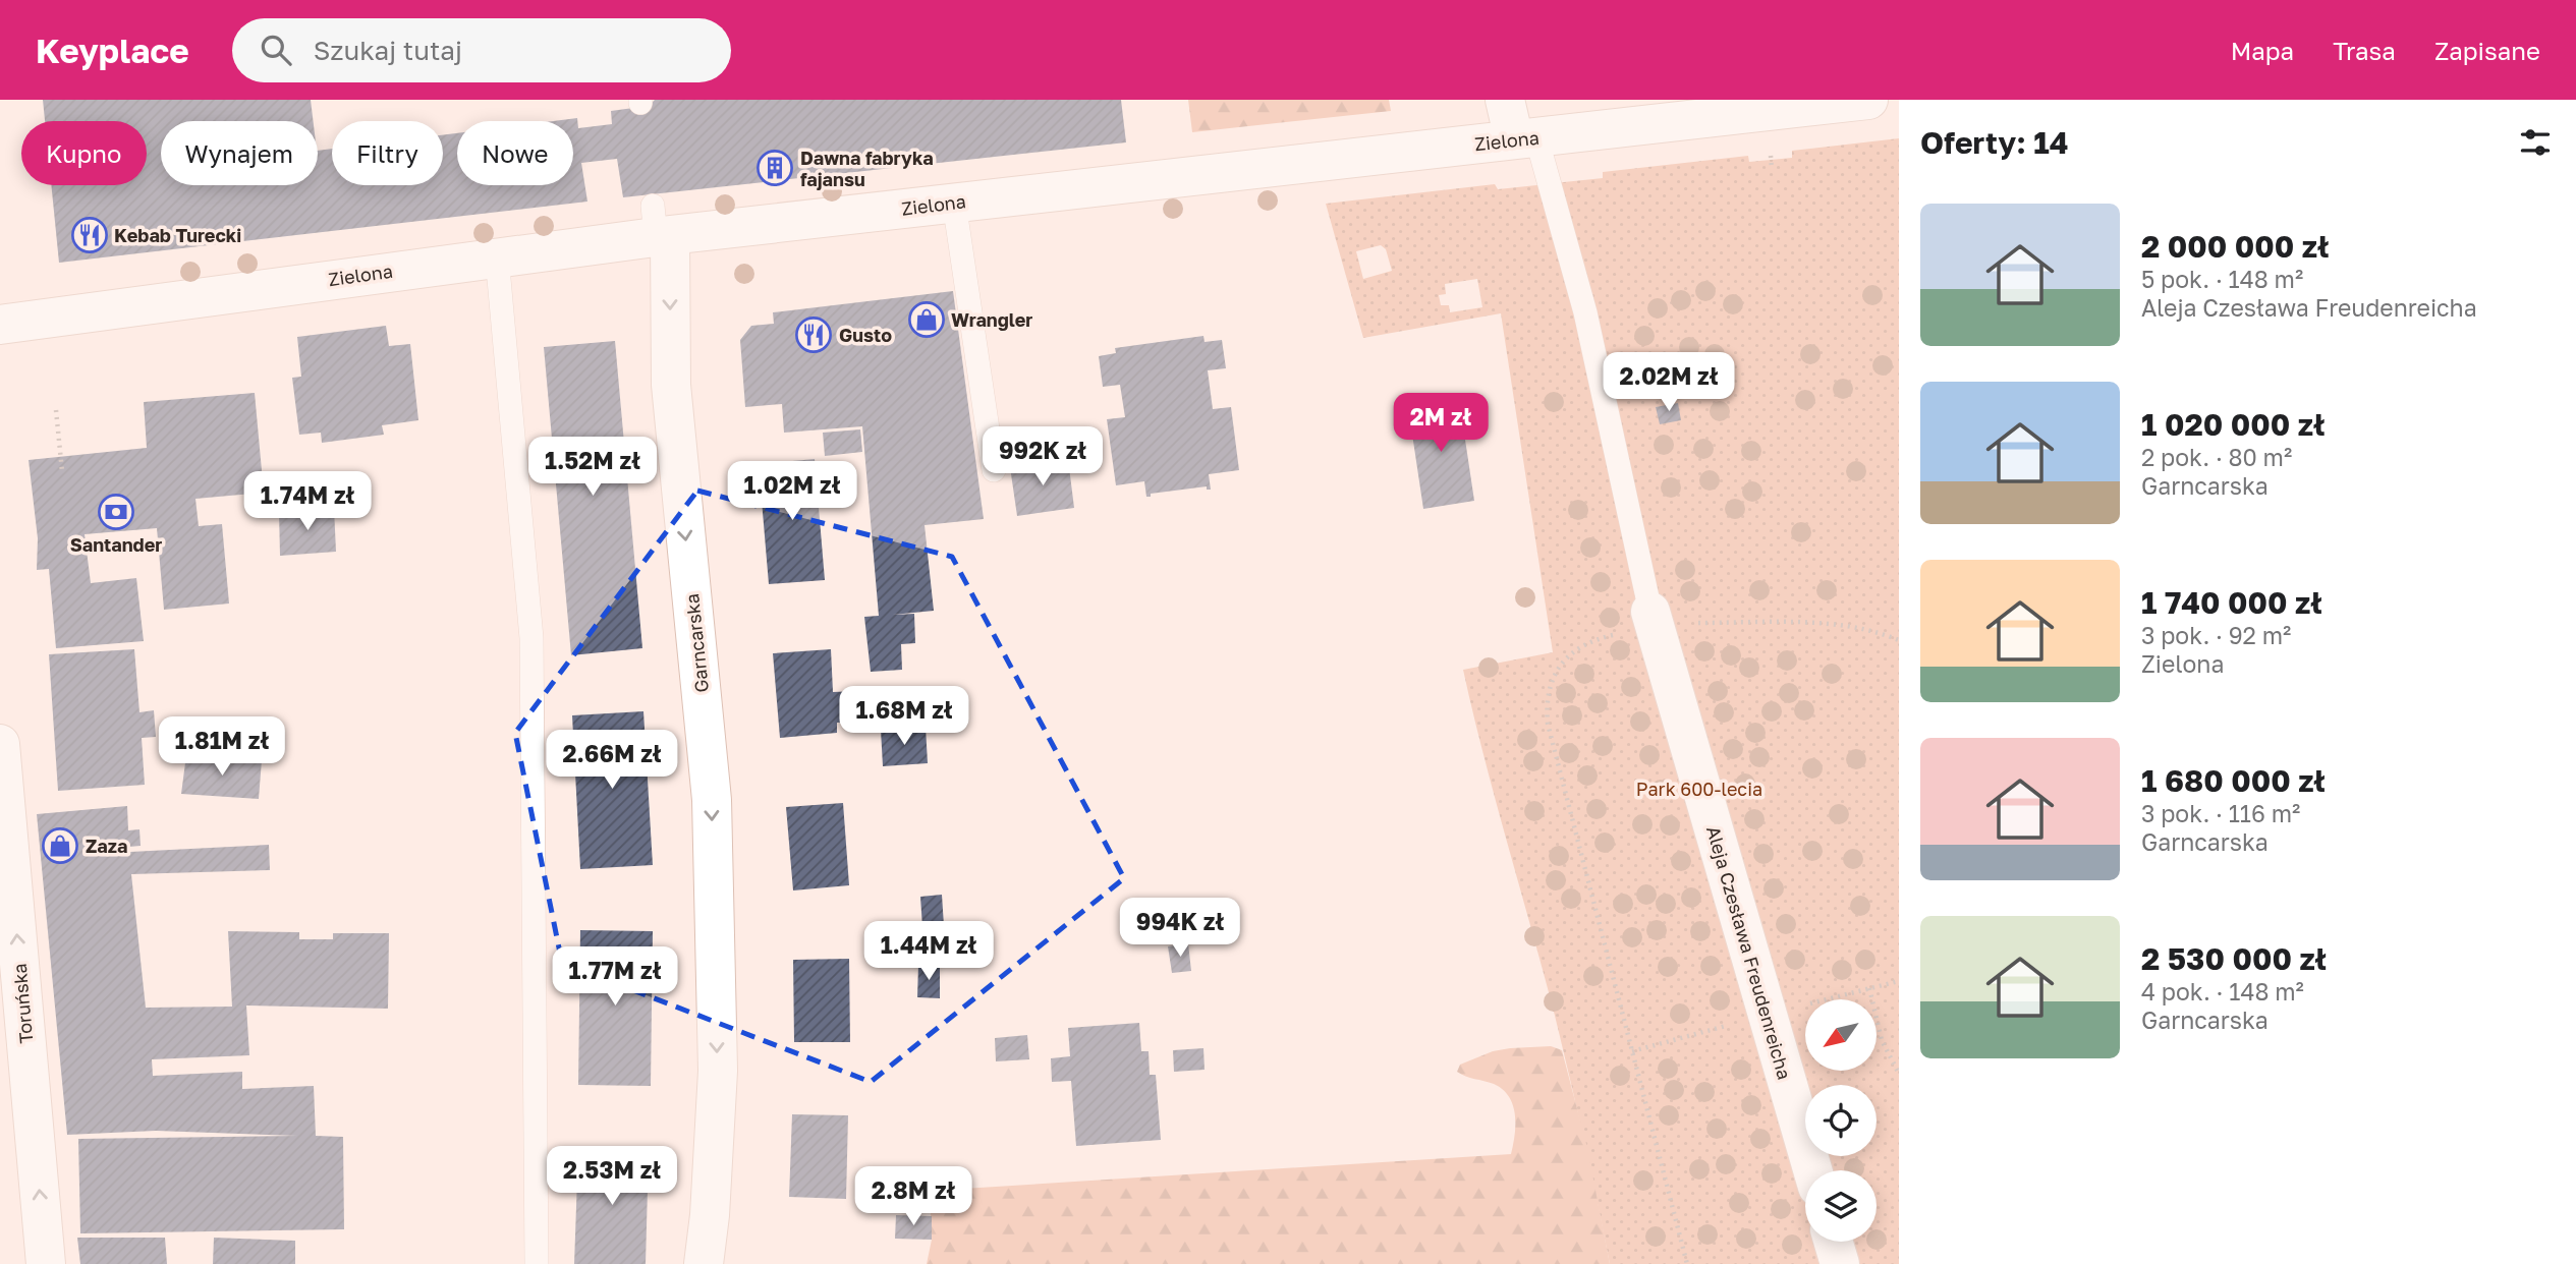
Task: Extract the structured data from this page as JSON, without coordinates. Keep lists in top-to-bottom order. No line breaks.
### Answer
{"streets":{"street":["Zielona","Garncarska","Aleja Czesława Freudenreicha","Toruńska"]},"crossings":[["Zielona","Garncarska"],["Zielona","Aleja Czesława Freudenreicha"]],"one_way":["Garncarska","Toruńska"],"parks":["Park 600-lecia"],"places":{"building":["Dawna fabryka fajansu"],"restaurant":["Kebab Turecki","Gusto"],"shop":["Wrangler","Zaza"],"bank":["Santander"]},"north":"bottom left","page":{"header":"Keyplace","search":"Szukaj tutaj","nav":["Mapa","Trasa","Zapisane"],"heading":"Oferty: 14","chip":["Kupno","Wynajem","Filtry","Nowe"],"list":[{"name":"2 000 000 zł","note":"5 pok. · 148 m² · Aleja Czesława Freudenreicha"},{"name":"1 020 000 zł","note":"2 pok. · 80 m² · Garncarska"},{"name":"1 740 000 zł","note":"3 pok. · 92 m² · Zielona"},{"name":"1 680 000 zł","note":"3 pok. · 116 m² · Garncarska"},{"name":"2 530 000 zł","note":"4 pok. · 148 m² · Garncarska"}],"price":["2.02M zł","2M zł","992K zł","1.52M zł","1.02M zł","1.74M zł","1.68M zł","1.81M zł","2.66M zł","994K zł","1.44M zł","1.77M zł","2.53M zł","2.8M zł"]}}
